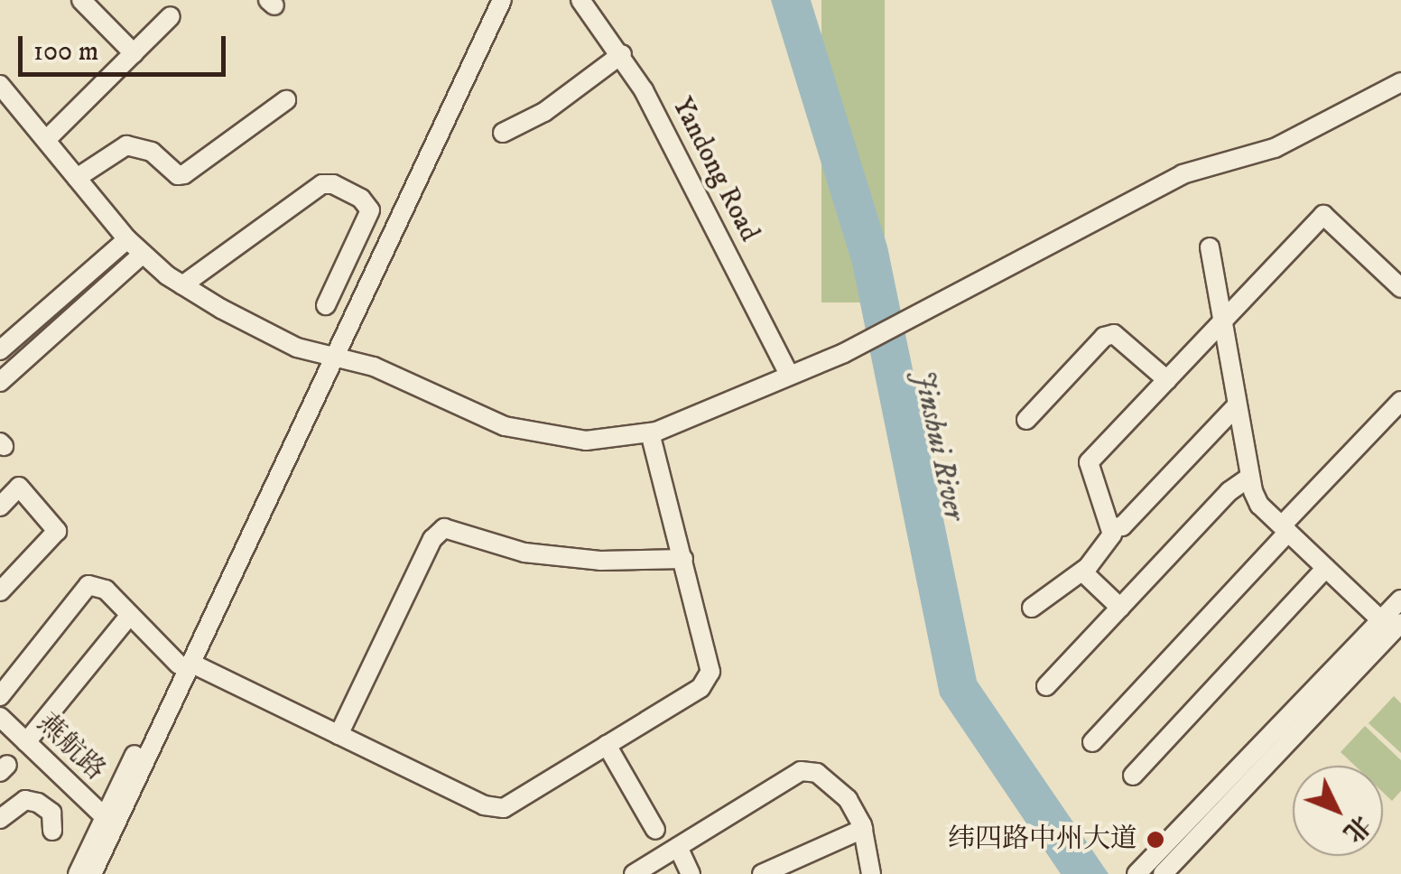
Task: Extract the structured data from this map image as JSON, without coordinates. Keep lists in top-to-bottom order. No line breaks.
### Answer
{"streets":{"street":["Yandong Road","燕航路"]},"water":["Jinshui River"],"places":["纬四路中州大道"],"scale_bar":"100 m","north":"bottom right"}
